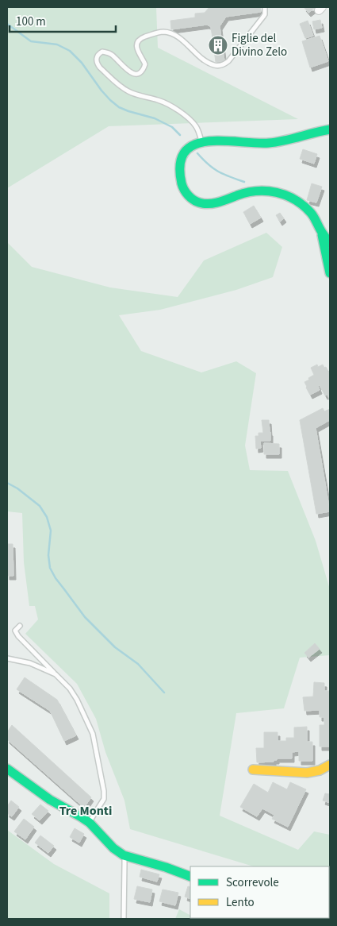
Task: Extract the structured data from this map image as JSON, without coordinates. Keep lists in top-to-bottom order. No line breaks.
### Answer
{"districts":["Tre Monti"],"places":{"building":["Figlie del Divino Zelo"]},"legend":["Scorrevole","Lento"],"scale_bar":"100 m"}
